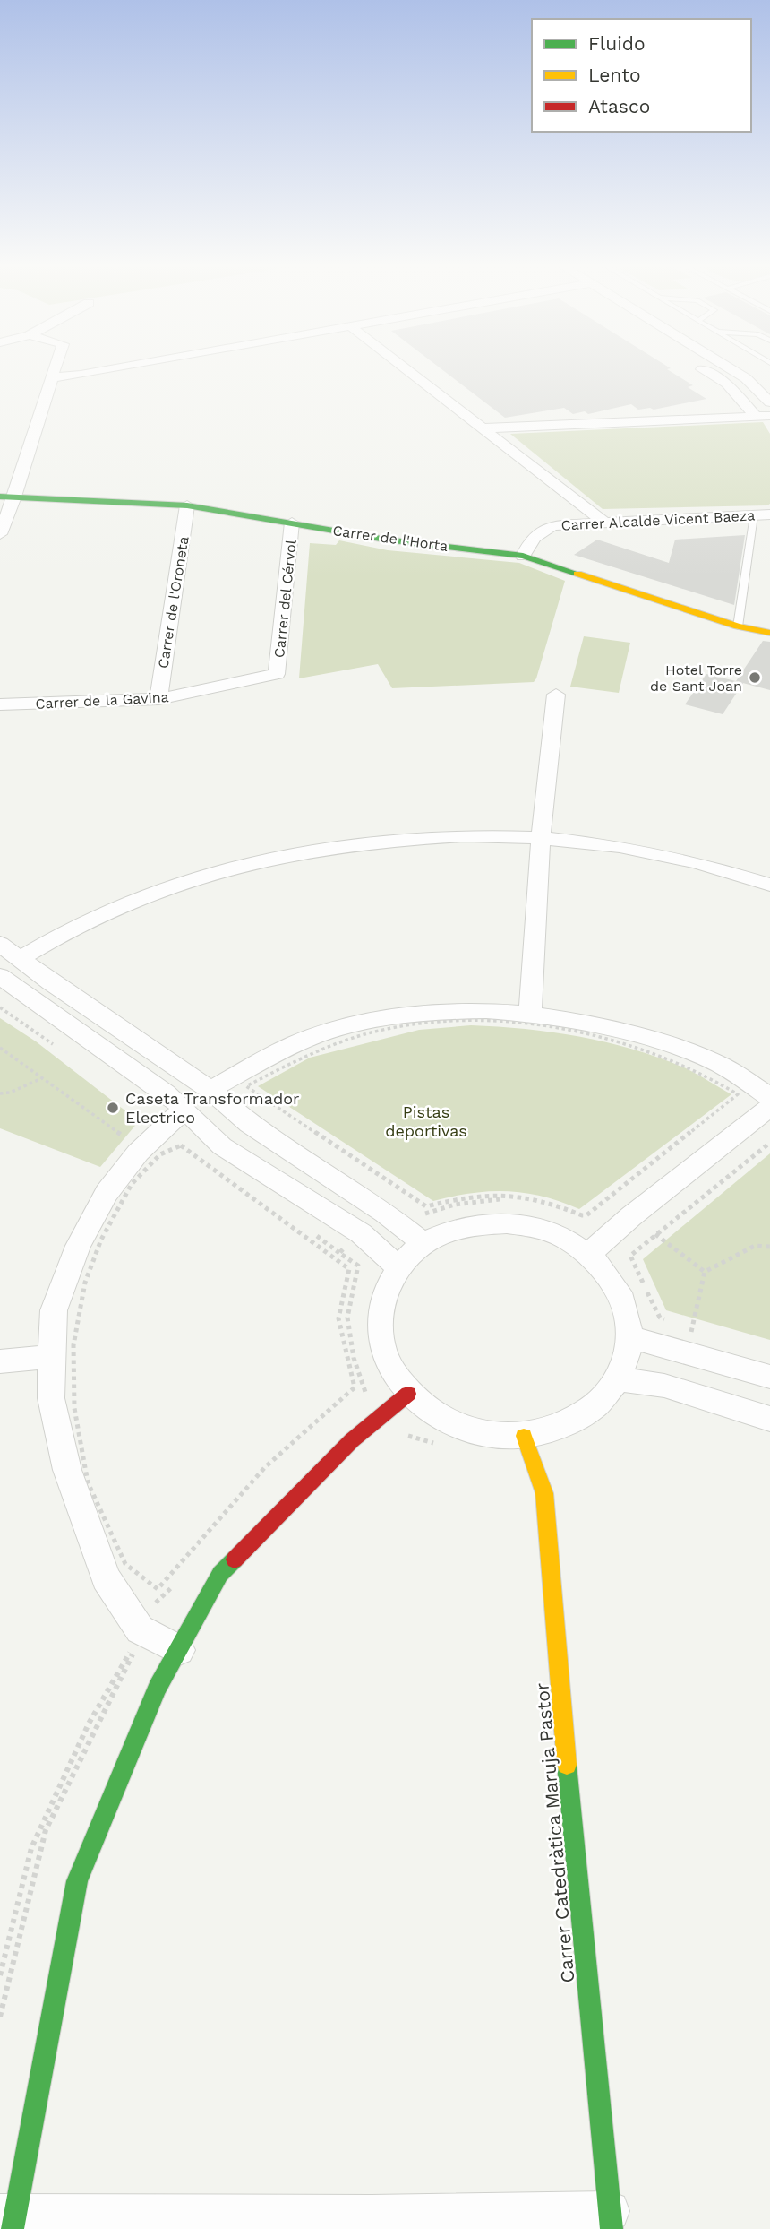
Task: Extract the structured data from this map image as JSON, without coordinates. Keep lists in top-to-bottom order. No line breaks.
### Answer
{"streets":{"street":["Carrer Alcalde Vicent Baeza","Carrer de l'Horta","Carrer del Cérvol","Carrer de l'Oroneta","Carrer de la Gavina","Carrer Catedràtica Maruja Pastor"]},"crossings":[["Carrer Alcalde Vicent Baeza","Carrer de l'Horta"],["Carrer de l'Horta","Carrer del Cérvol"],["Carrer de l'Horta","Carrer de l'Oroneta"],["Carrer del Cérvol","Carrer de la Gavina"],["Carrer de l'Oroneta","Carrer de la Gavina"]],"parks":["Pistas deportivas"],"places":["Hotel Torre de Sant Joan","Caseta Transformador Electrico"],"legend":["Fluido","Lento","Atasco"]}
